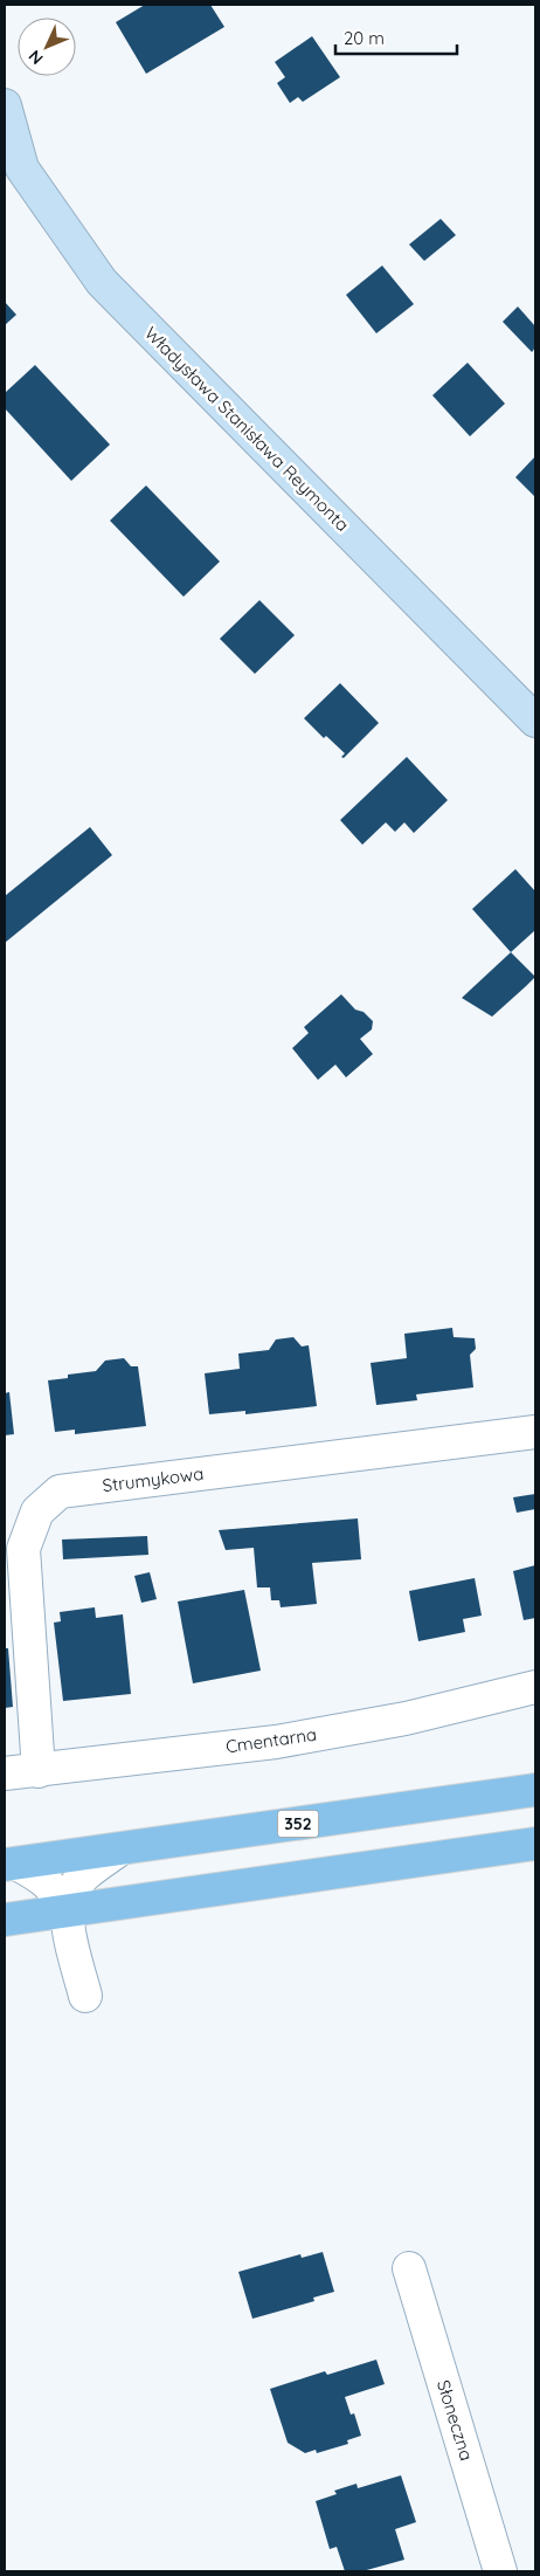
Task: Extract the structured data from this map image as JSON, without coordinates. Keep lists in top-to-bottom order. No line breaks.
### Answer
{"streets":{"main road":["352"],"street":["Władysława Stanisława Reymonta","Strumykowa","Cmentarna","Słoneczna"]},"crossings":[["Strumykowa","Cmentarna"]],"scale_bar":"20 m","north":"bottom left"}
